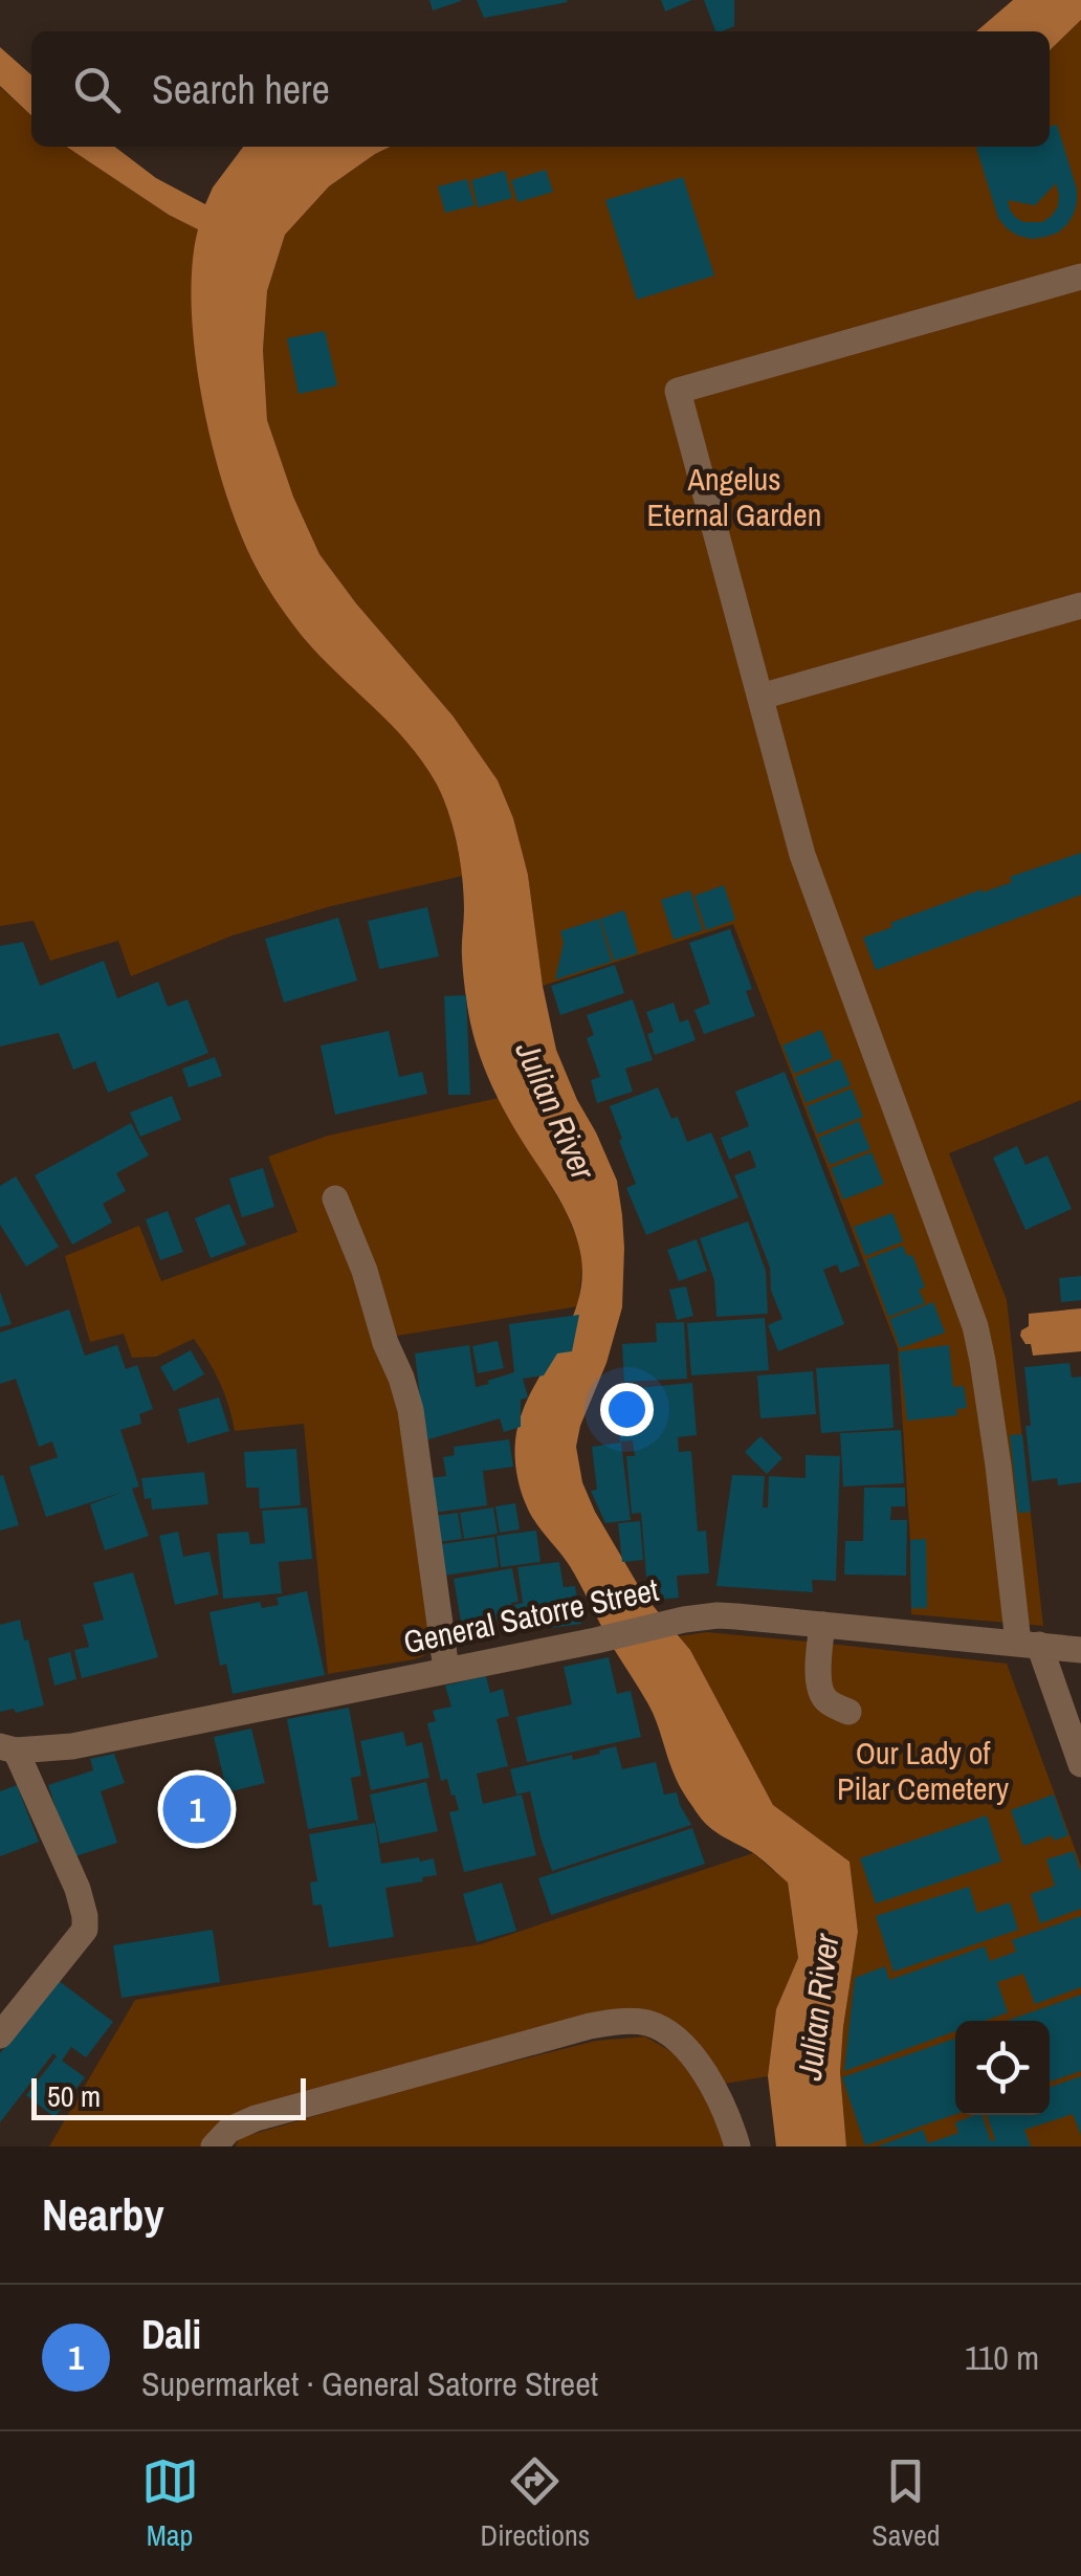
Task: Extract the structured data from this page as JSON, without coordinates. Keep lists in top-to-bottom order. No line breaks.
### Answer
{"streets":{"street":["General Satorre Street"]},"water":["Julian River"],"parks":["Angelus Eternal Garden","Our Lady of Pilar Cemetery"],"scale_bar":"50 m","page":{"search":"Search here","pins":"1","scale":"50 m","heading":"Nearby","list":[{"mark":"1","name":"Dali","note":"Supermarket · General Satorre Street","value":"110 m"}],"nav":["Map","Directions","Saved"]}}
